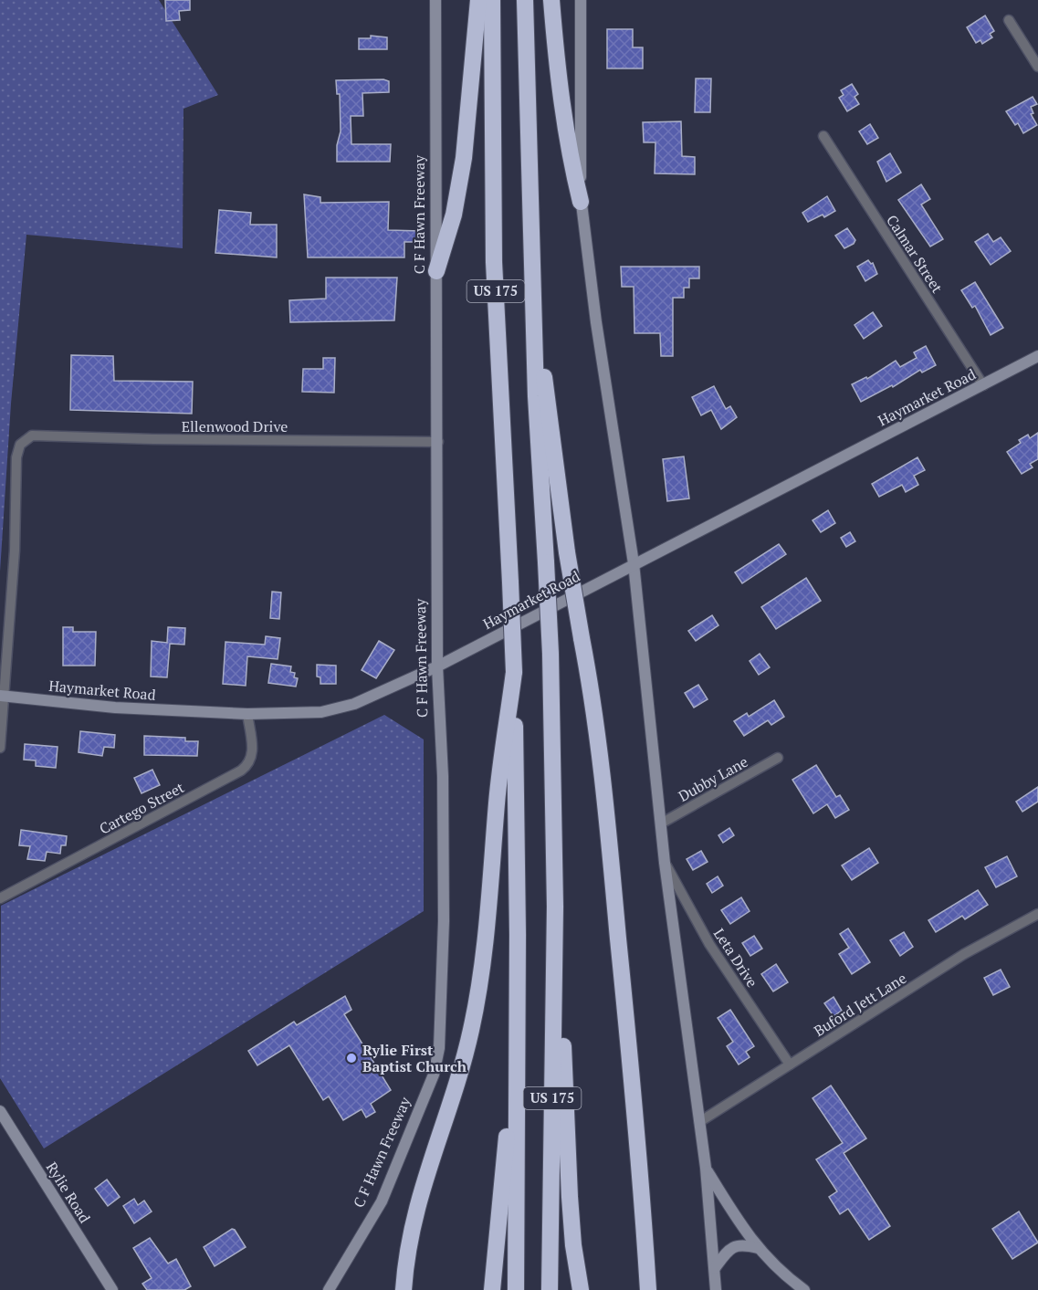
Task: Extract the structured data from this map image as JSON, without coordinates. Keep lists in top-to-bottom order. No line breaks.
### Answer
{"streets":{"highway":["US 175"],"main road":["C F Hawn Freeway","Haymarket Road","Rylie Road"],"street":["Calmar Street","Ellenwood Drive","Dubby Lane","Cartego Street","Leta Drive","Buford Jett Lane"]},"crossings":[["C F Hawn Freeway","Haymarket Road"],["C F Hawn Freeway","Ellenwood Drive"],["Calmar Street","Haymarket Road"],["Haymarket Road","Ellenwood Drive"],["Haymarket Road","Cartego Street"],["Leta Drive","Buford Jett Lane"]],"places":["Rylie First Baptist Church"]}
